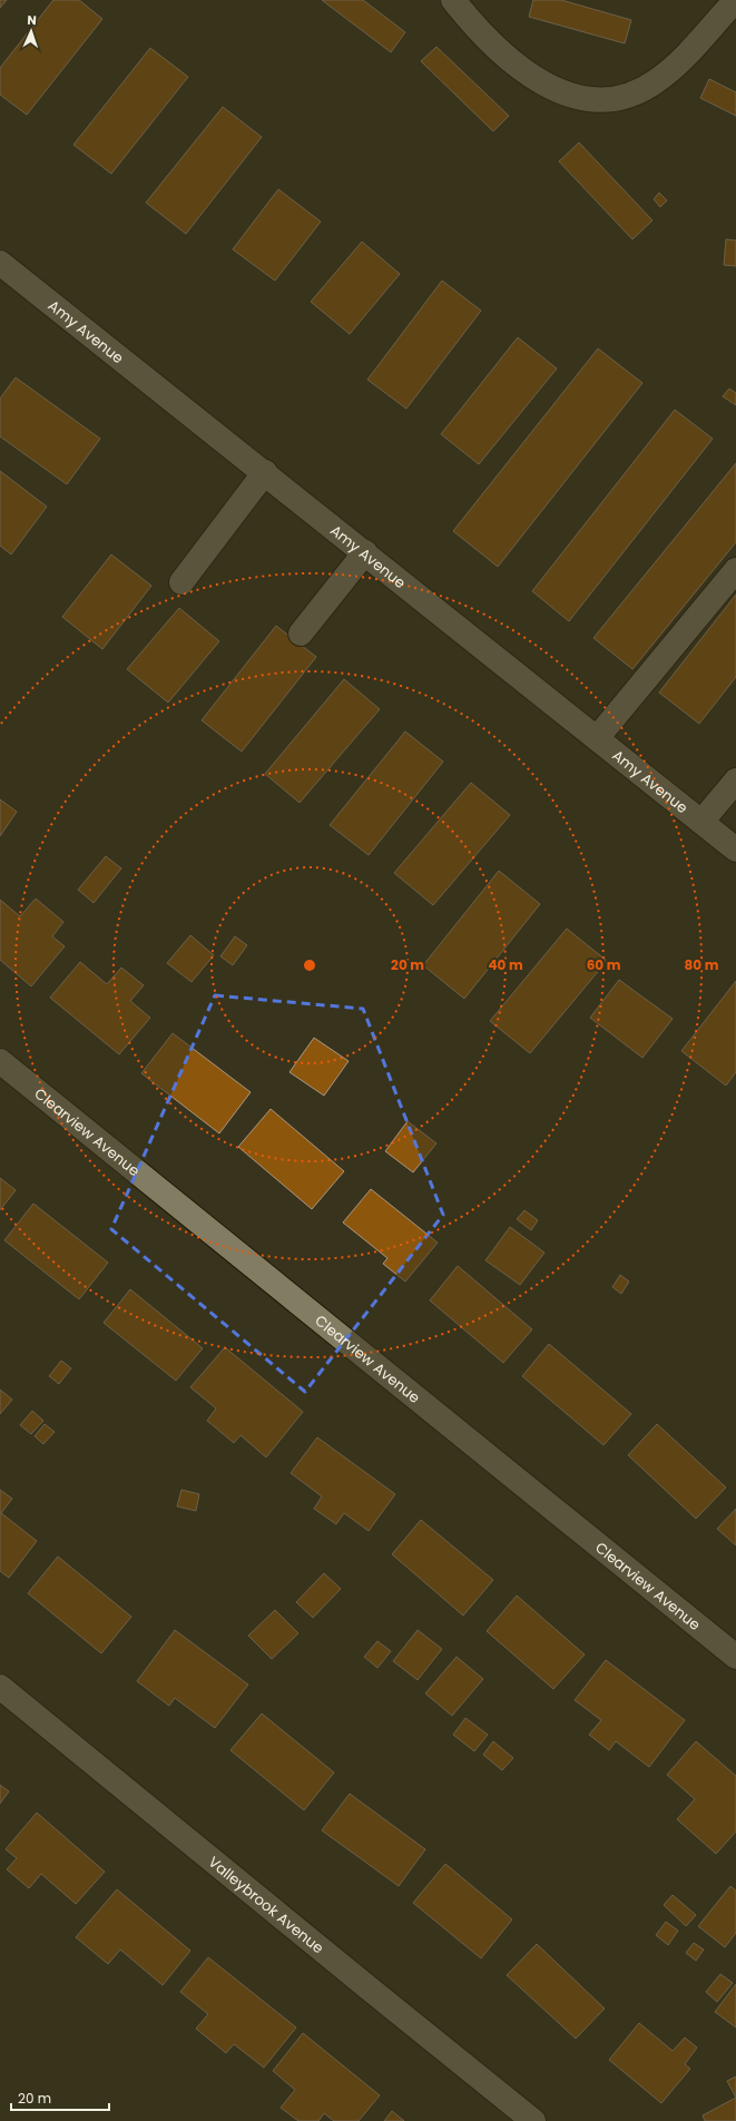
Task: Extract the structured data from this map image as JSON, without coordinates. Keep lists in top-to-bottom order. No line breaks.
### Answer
{"streets":{"street":["Amy Avenue","Clearview Avenue","Valleybrook Avenue"]},"scale_bar":"20 m","north":"top","rings":["20 m","40 m","60 m","80 m"]}
